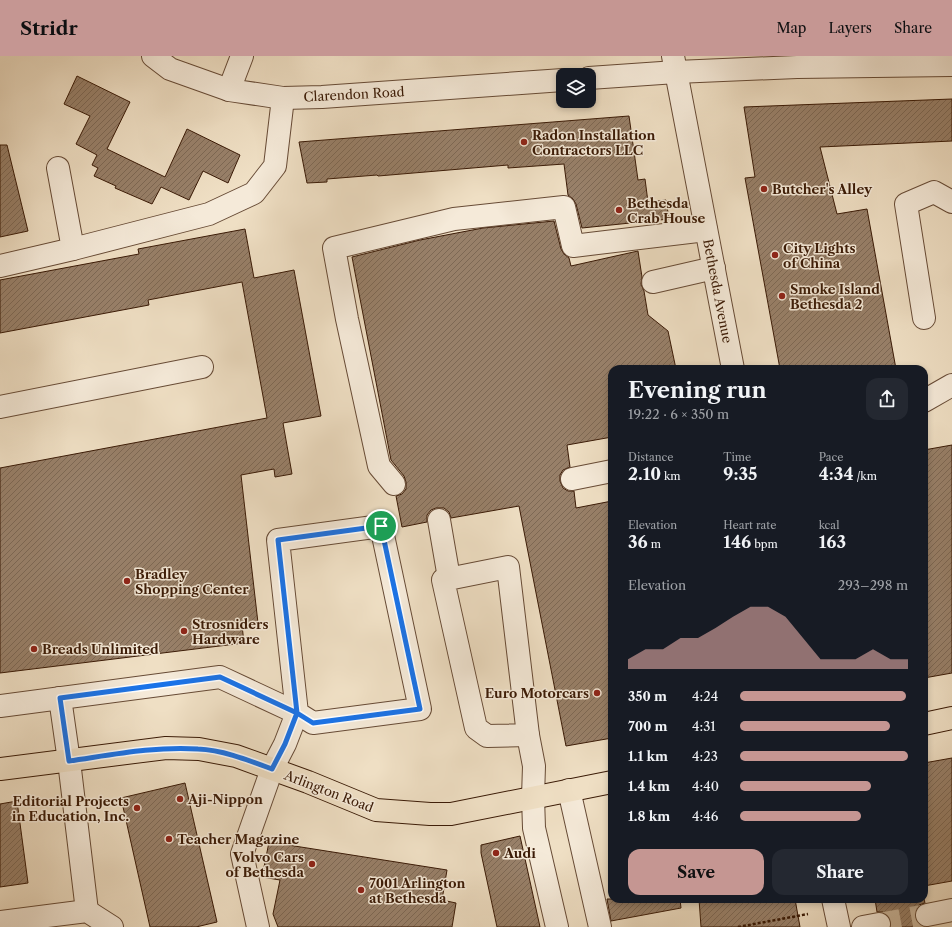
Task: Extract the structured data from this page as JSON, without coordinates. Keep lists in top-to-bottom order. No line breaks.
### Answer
{"streets":{"main road":["Arlington Road"],"street":["Clarendon Road","Bethesda Avenue"]},"places":["Radon Installation Contractors LLC","Butcher's Alley","Bethesda Crab House","City Lights of China","Smoke Island Bethesda 2","Bradley Shopping Center","Strosniders Hardware","Breads Unlimited","Euro Motorcars","Aji-Nippon","Editorial Projects in Education, Inc.","Teacher Magazine","Audi","Volvo Cars of Bethesda","7001 Arlington at Bethesda"],"page":{"header":"Stridr","nav":["Map","Layers","Share"],"heading":["Evening run","19:22 · 6 × 350 m"],"stats":[["Distance","2.10 km"],["Time","9:35"],["Pace","4:34 /km"],["Elevation","36 m"],["Heart rate","146 bpm"],["kcal","163"]],"chart":["Elevation","293–298 m"],"list":[{"name":"350 m","note":"4:24"},{"name":"700 m","note":"4:31"},{"name":"1.1 km","note":"4:23"},{"name":"1.4 km","note":"4:40"},{"name":"1.8 km","note":"4:46"}],"buttons":["Save","Share"]}}
